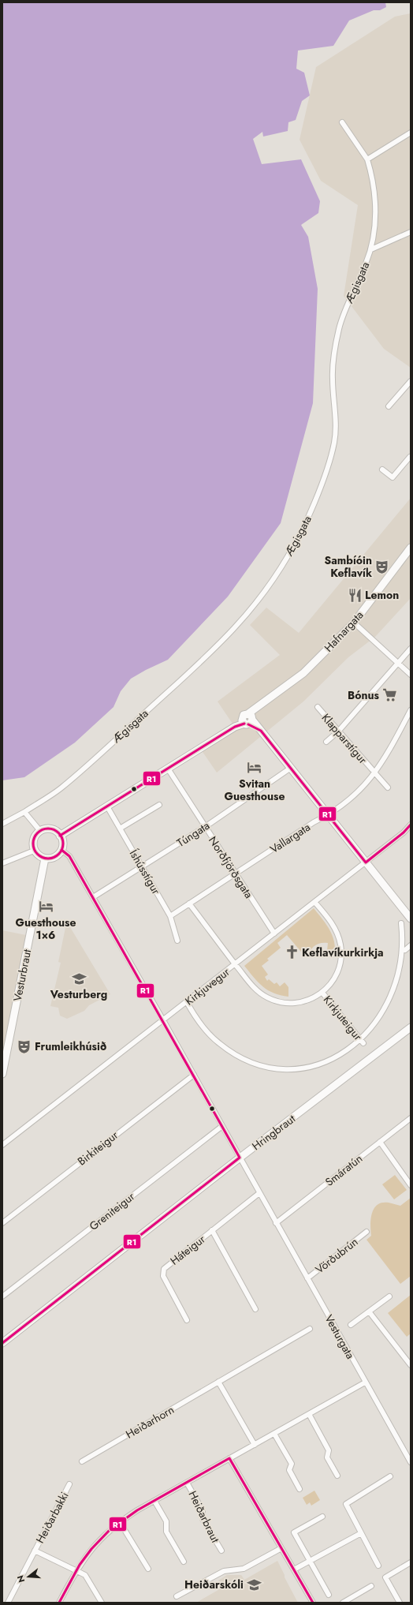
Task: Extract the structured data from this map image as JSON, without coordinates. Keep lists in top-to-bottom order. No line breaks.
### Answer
{"streets":{"street":["Ægisgata","Hafnargata","Klapparstígur","Túngata","Vallargata","Norðfjörðsgata","Íshússtígur","Vesturbraut","Kirkjuvegur","Kirkjuteigur","Hringbraut","Birkiteigur","Smáratún","Greniteigur","Háteigur","Vörðubrún","Vesturgata","Heiðarhorn","Heiðarbraut","Heiðarbakki"]},"crossings":[["Hafnargata","Norðfjörðsgata"],["Hafnargata","Íshússtígur"],["Hafnargata","Vesturbraut"],["Hafnargata","Vesturgata"],["Klapparstígur","Vallargata"],["Túngata","Norðfjörðsgata"],["Túngata","Íshússtígur"],["Túngata","Vesturgata"],["Vallargata","Norðfjörðsgata"],["Vallargata","Íshússtígur"],["Vallargata","Kirkjuteigur"],["Norðfjörðsgata","Kirkjuvegur"],["Vesturbraut","Vesturgata"],["Kirkjuvegur","Kirkjuteigur"],["Kirkjuvegur","Vesturgata"],["Hringbraut","Vesturgata"],["Birkiteigur","Vesturgata"],["Smáratún","Vesturgata"],["Greniteigur","Vesturgata"],["Háteigur","Vesturgata"],["Vörðubrún","Vesturgata"],["Vesturgata","Heiðarbraut"],["Heiðarbraut","Heiðarbakki"]],"places":{"theatre":["Sambíóin Keflavík","Frumleikhúsið"],"restaurant":["Lemon"],"supermarket":["Bónus"],"hotel":["Svitan Guesthouse","Guesthouse 1×6"],"church":["Keflavíkurkirkja"],"school or university":["Vesturberg","Heiðarskóli"]},"lines":["transit line R1"],"north":"left"}
